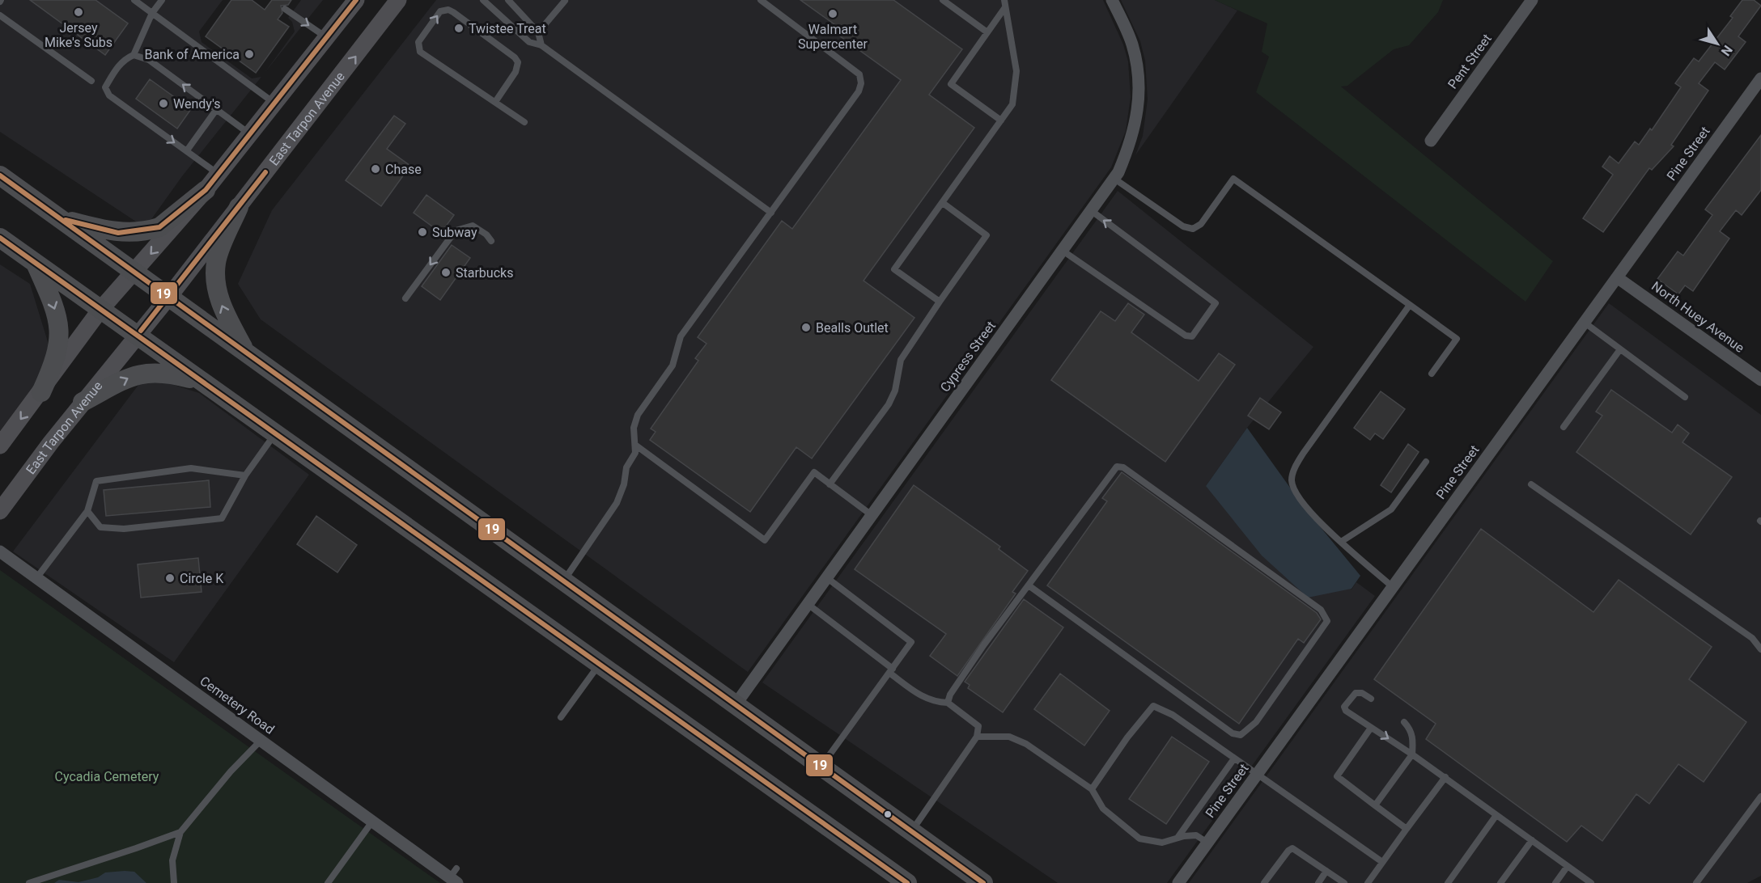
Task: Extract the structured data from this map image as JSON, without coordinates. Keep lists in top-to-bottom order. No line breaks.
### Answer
{"streets":{"main road":["East Tarpon Avenue"],"street":["Pent Street","Pine Street","North Huey Avenue","Cypress Street","Cemetery Road"]},"crossings":[["Pine Street","North Huey Avenue"]],"parks":["Cycadia Cemetery"],"places":["Jersey Mike's Subs","Walmart Supercenter","Twistee Treat","Bank of America","Wendy's","Chase","Subway","Starbucks","Bealls Outlet","Circle K"],"lines":["transit line 19"],"north":"bottom right"}
